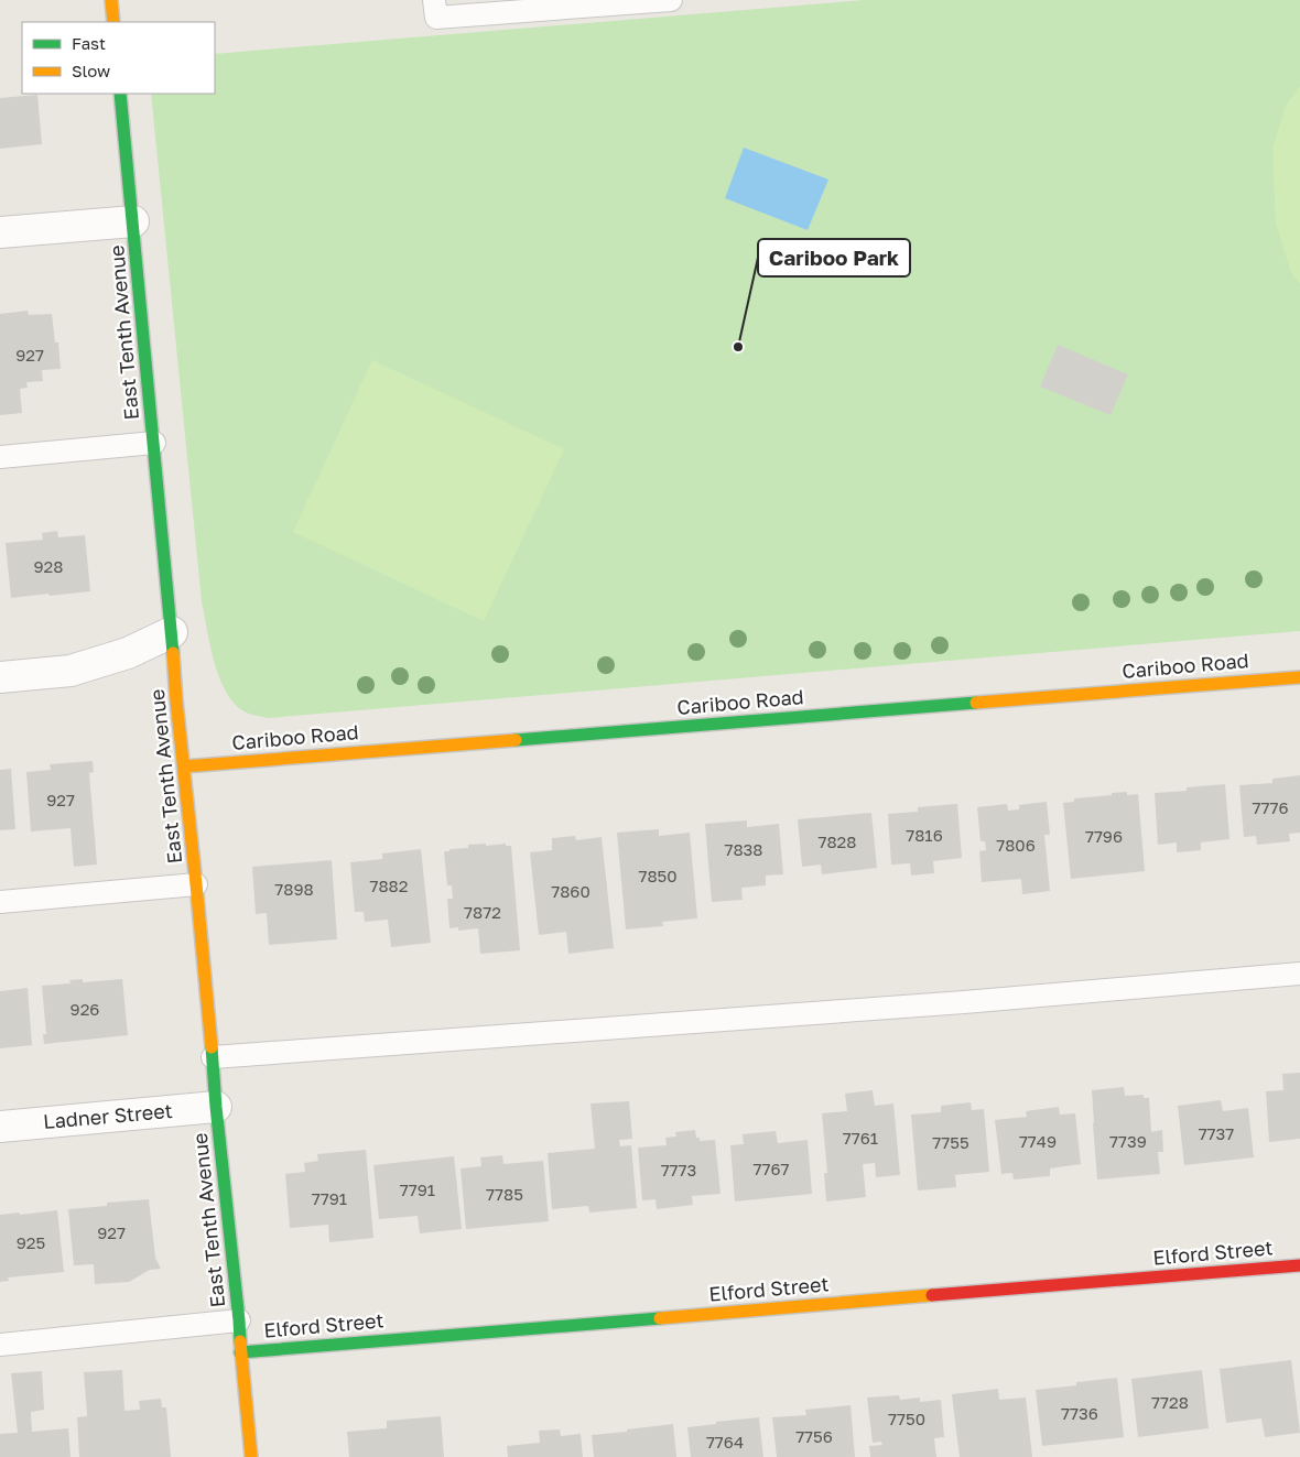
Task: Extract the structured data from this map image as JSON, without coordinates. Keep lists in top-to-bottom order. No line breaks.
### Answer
{"streets":{"street":["East Tenth Avenue","Cariboo Road","Ladner Street","Elford Street"]},"crossings":[["East Tenth Avenue","Cariboo Road"],["East Tenth Avenue","Ladner Street"],["East Tenth Avenue","Elford Street"]],"places":["Cariboo Park"],"house_numbers":["927","928","927","7776","7816","7796","7828","7806","7838","7850","7882","7898","7860","7872","926","7737","7761","7749","7739","7755","7767","7773","7791","7785","7791","927","925","7728","7736","7750","7756","7764"],"legend":["Fast","Slow"]}
